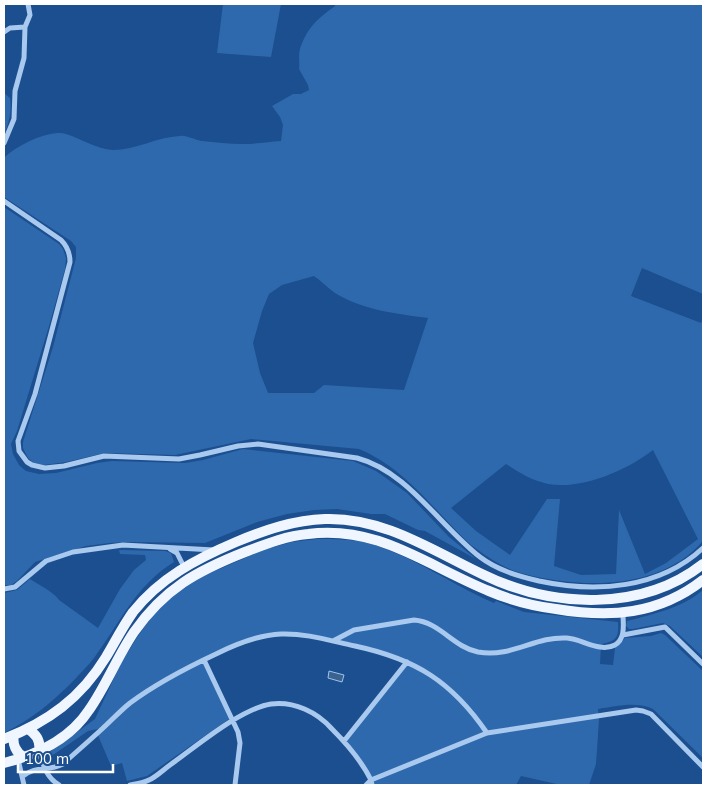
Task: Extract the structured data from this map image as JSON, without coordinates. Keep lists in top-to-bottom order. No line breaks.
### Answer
{"scale_bar":"100 m"}
